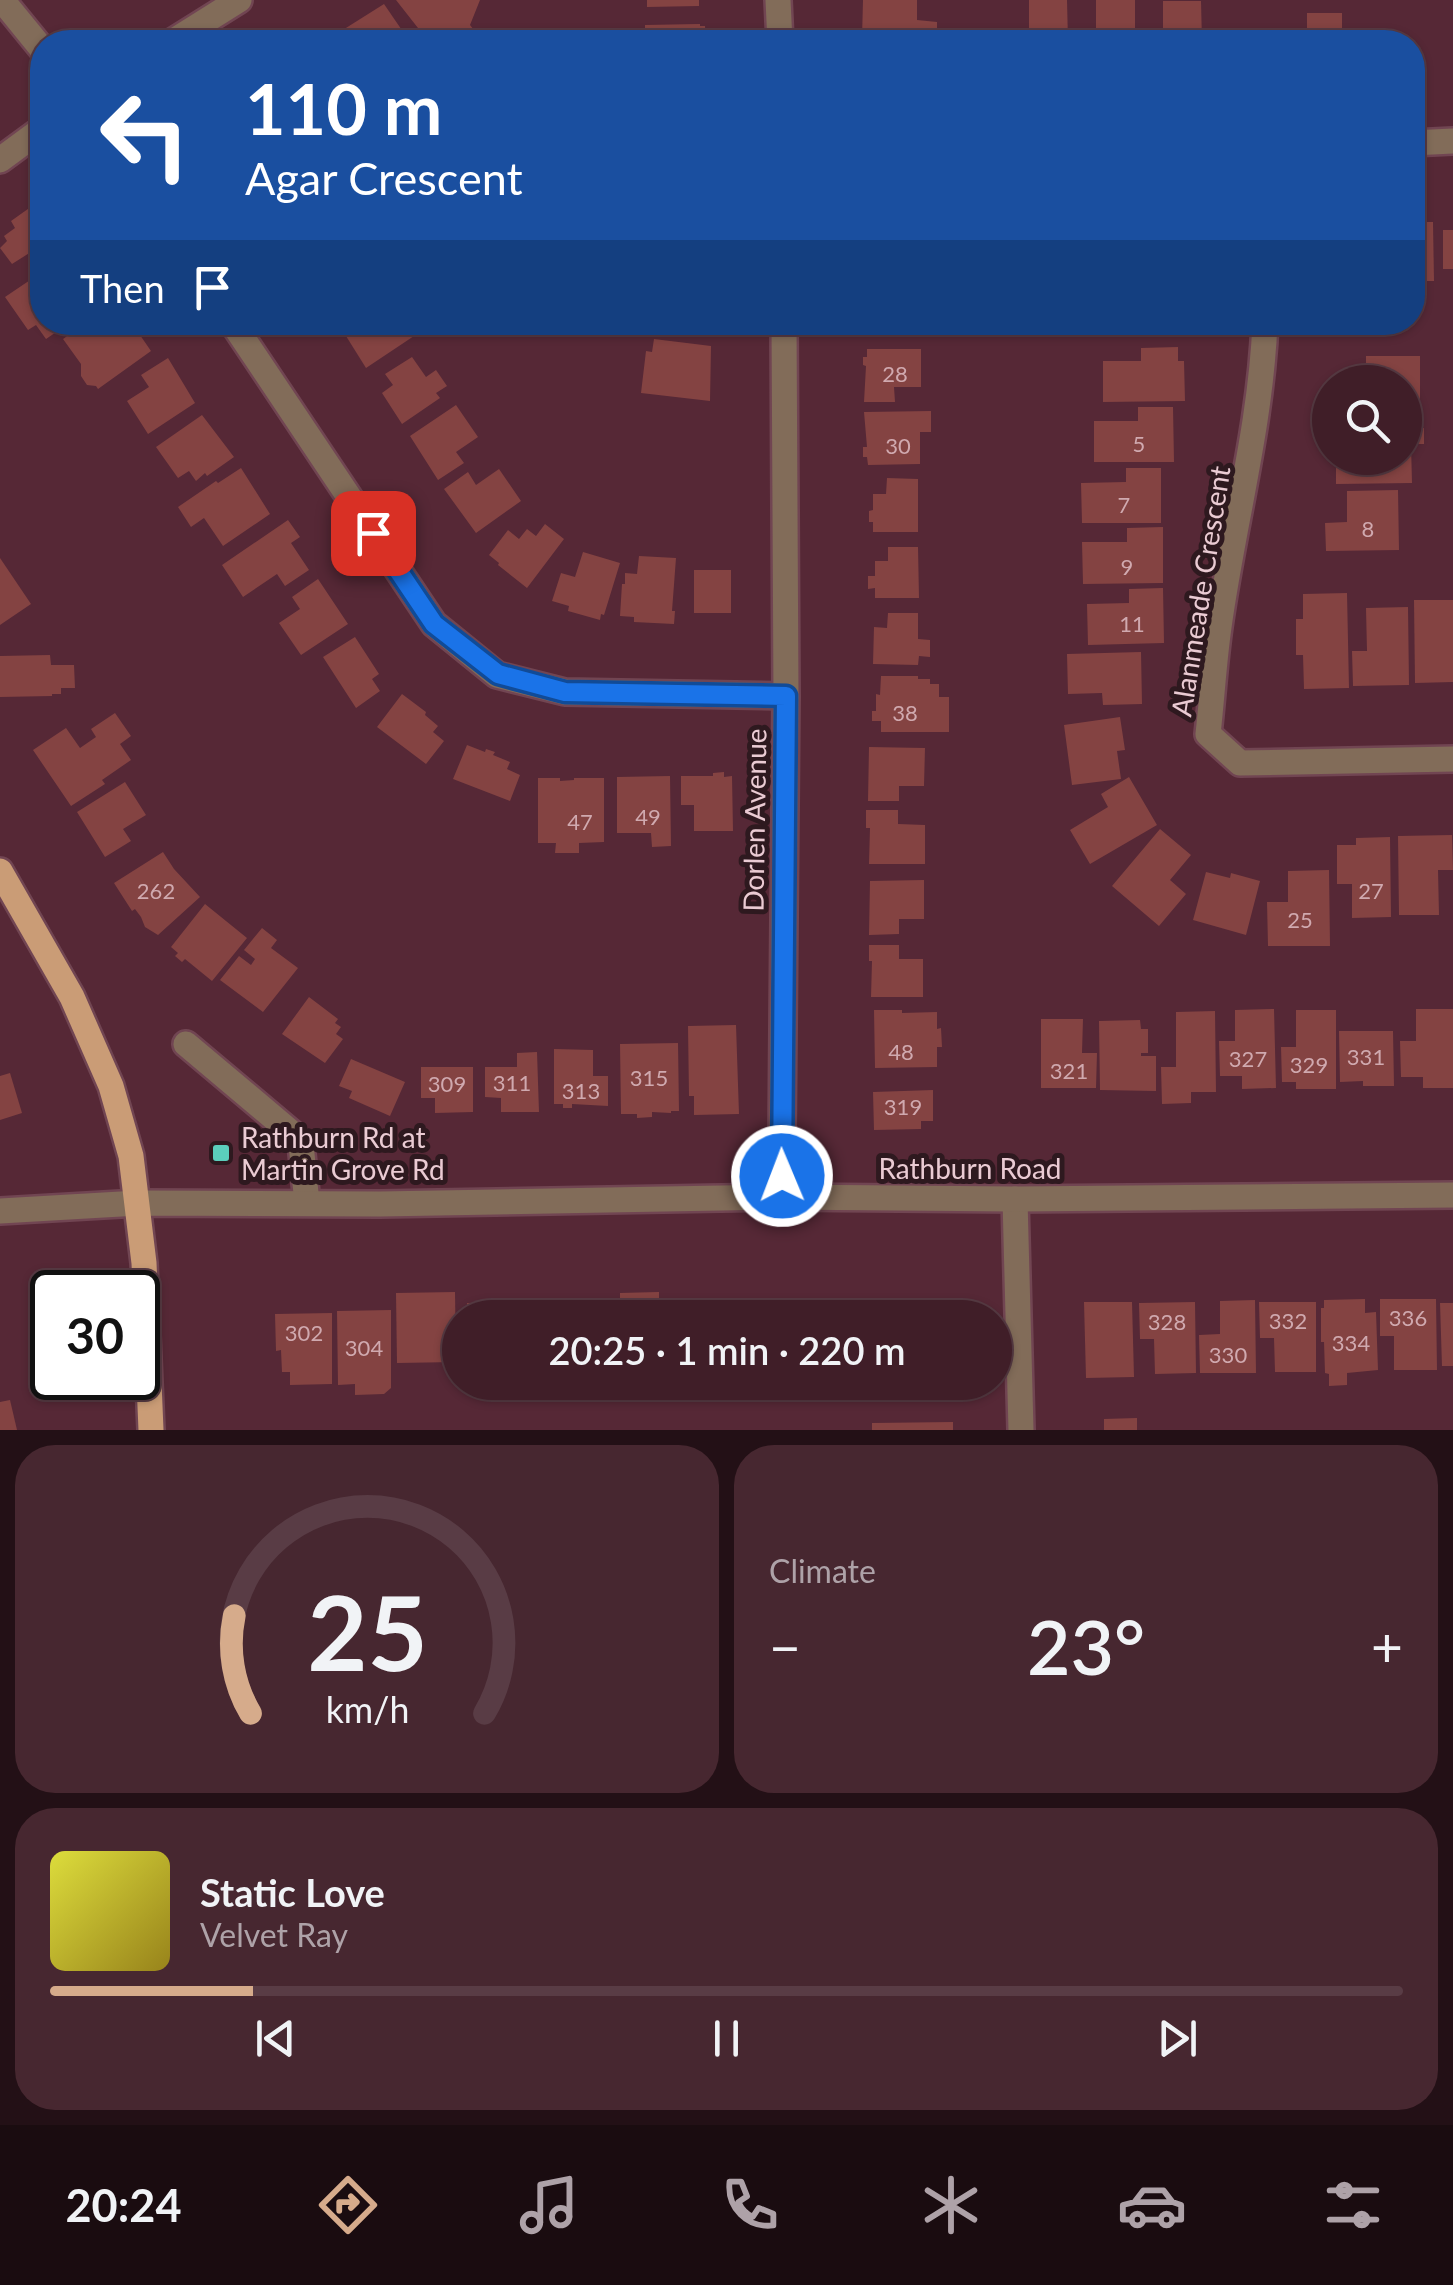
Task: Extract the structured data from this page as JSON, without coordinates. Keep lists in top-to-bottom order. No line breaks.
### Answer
{"streets":{"street":["Alanmeade Crescent","Dorlen Avenue","Rathburn Road"]},"crossings":[["Dorlen Avenue","Rathburn Road"]],"places":{"transit":["Rathburn Rd at Martin Grove Rd"]},"house_numbers":["28","5","30","7","8","9","11","38","49","47","262","27","25","48","331","327","329","321","315","311","309","313","319","336","332","328","302","334","304","330"],"page":{"turn":["110 m","Agar Crescent"],"then":"Then","limit":"30","trip":"20:25 · 1 min · 220 m","tile":"Climate","heat":["−","23°","+"],"song":["Static Love","Velvet Ray"],"tabs":"20:24","gauge":["25","km/h"]}}
